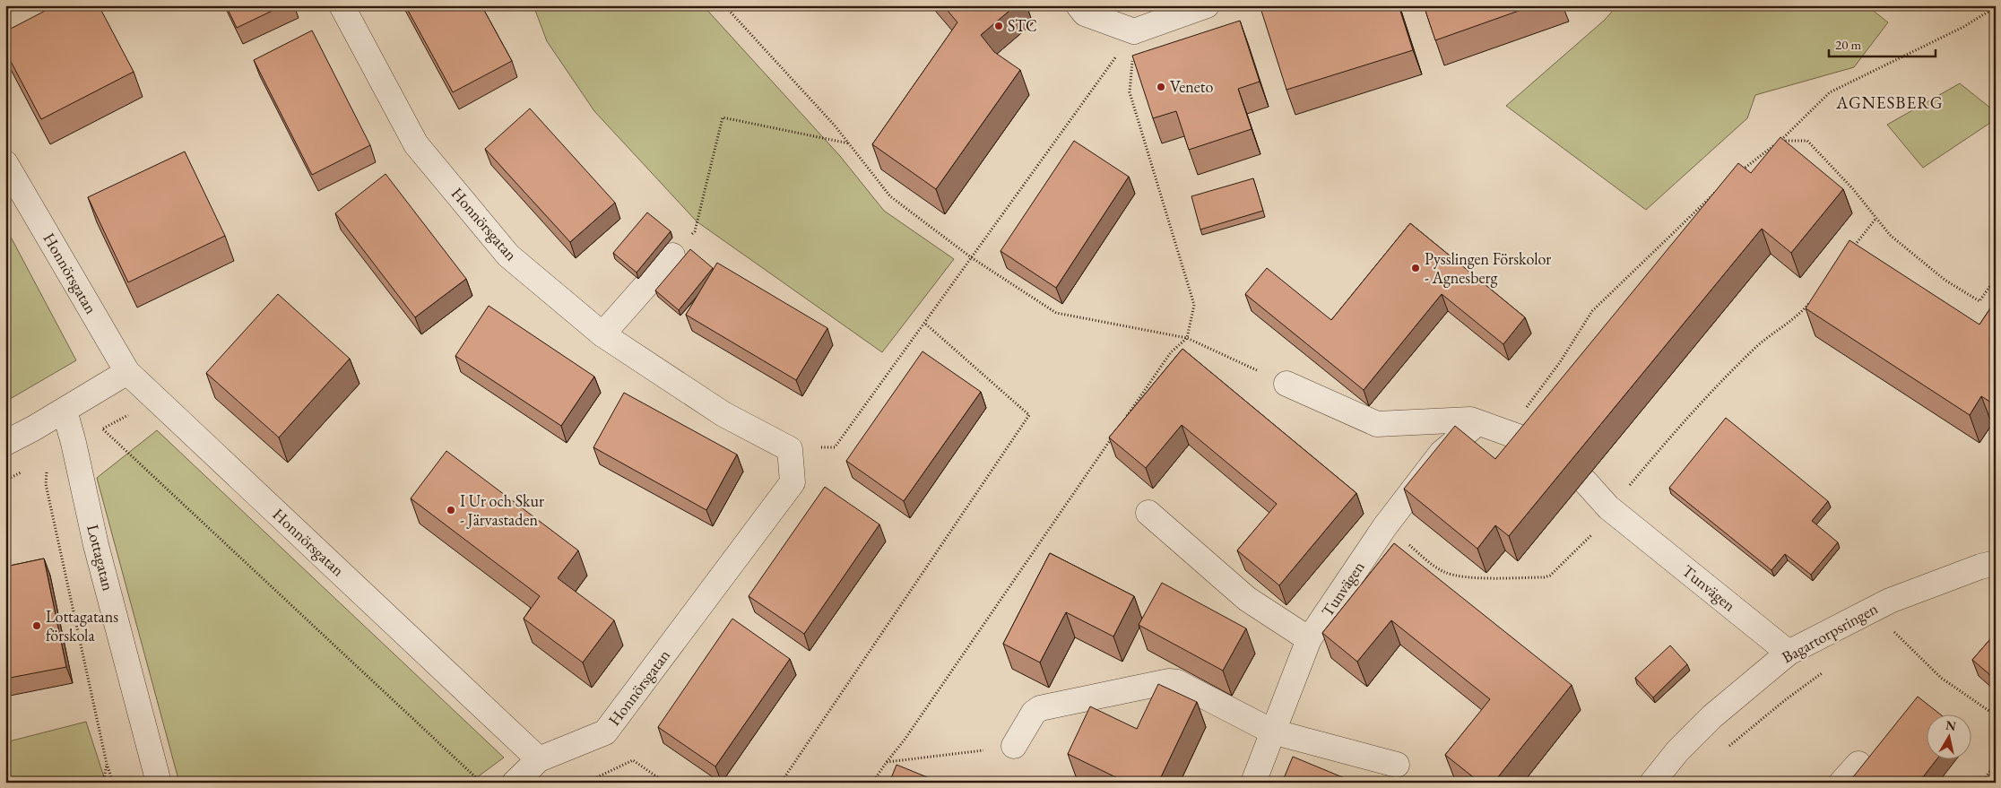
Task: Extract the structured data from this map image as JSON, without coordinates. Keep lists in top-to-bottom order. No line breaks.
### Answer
{"streets":{"street":["Honnörsgatan","Lottagatan","Tunvägen","Bagartorpsringen"]},"crossings":[["Tunvägen","Bagartorpsringen"]],"districts":["AGNESBERG"],"places":["STC","Veneto","Pysslingen Förskolor - Agnesberg","I Ur och Skur - Järvastaden","Lottagatans förskola"],"scale_bar":"20 m","north":"top"}
